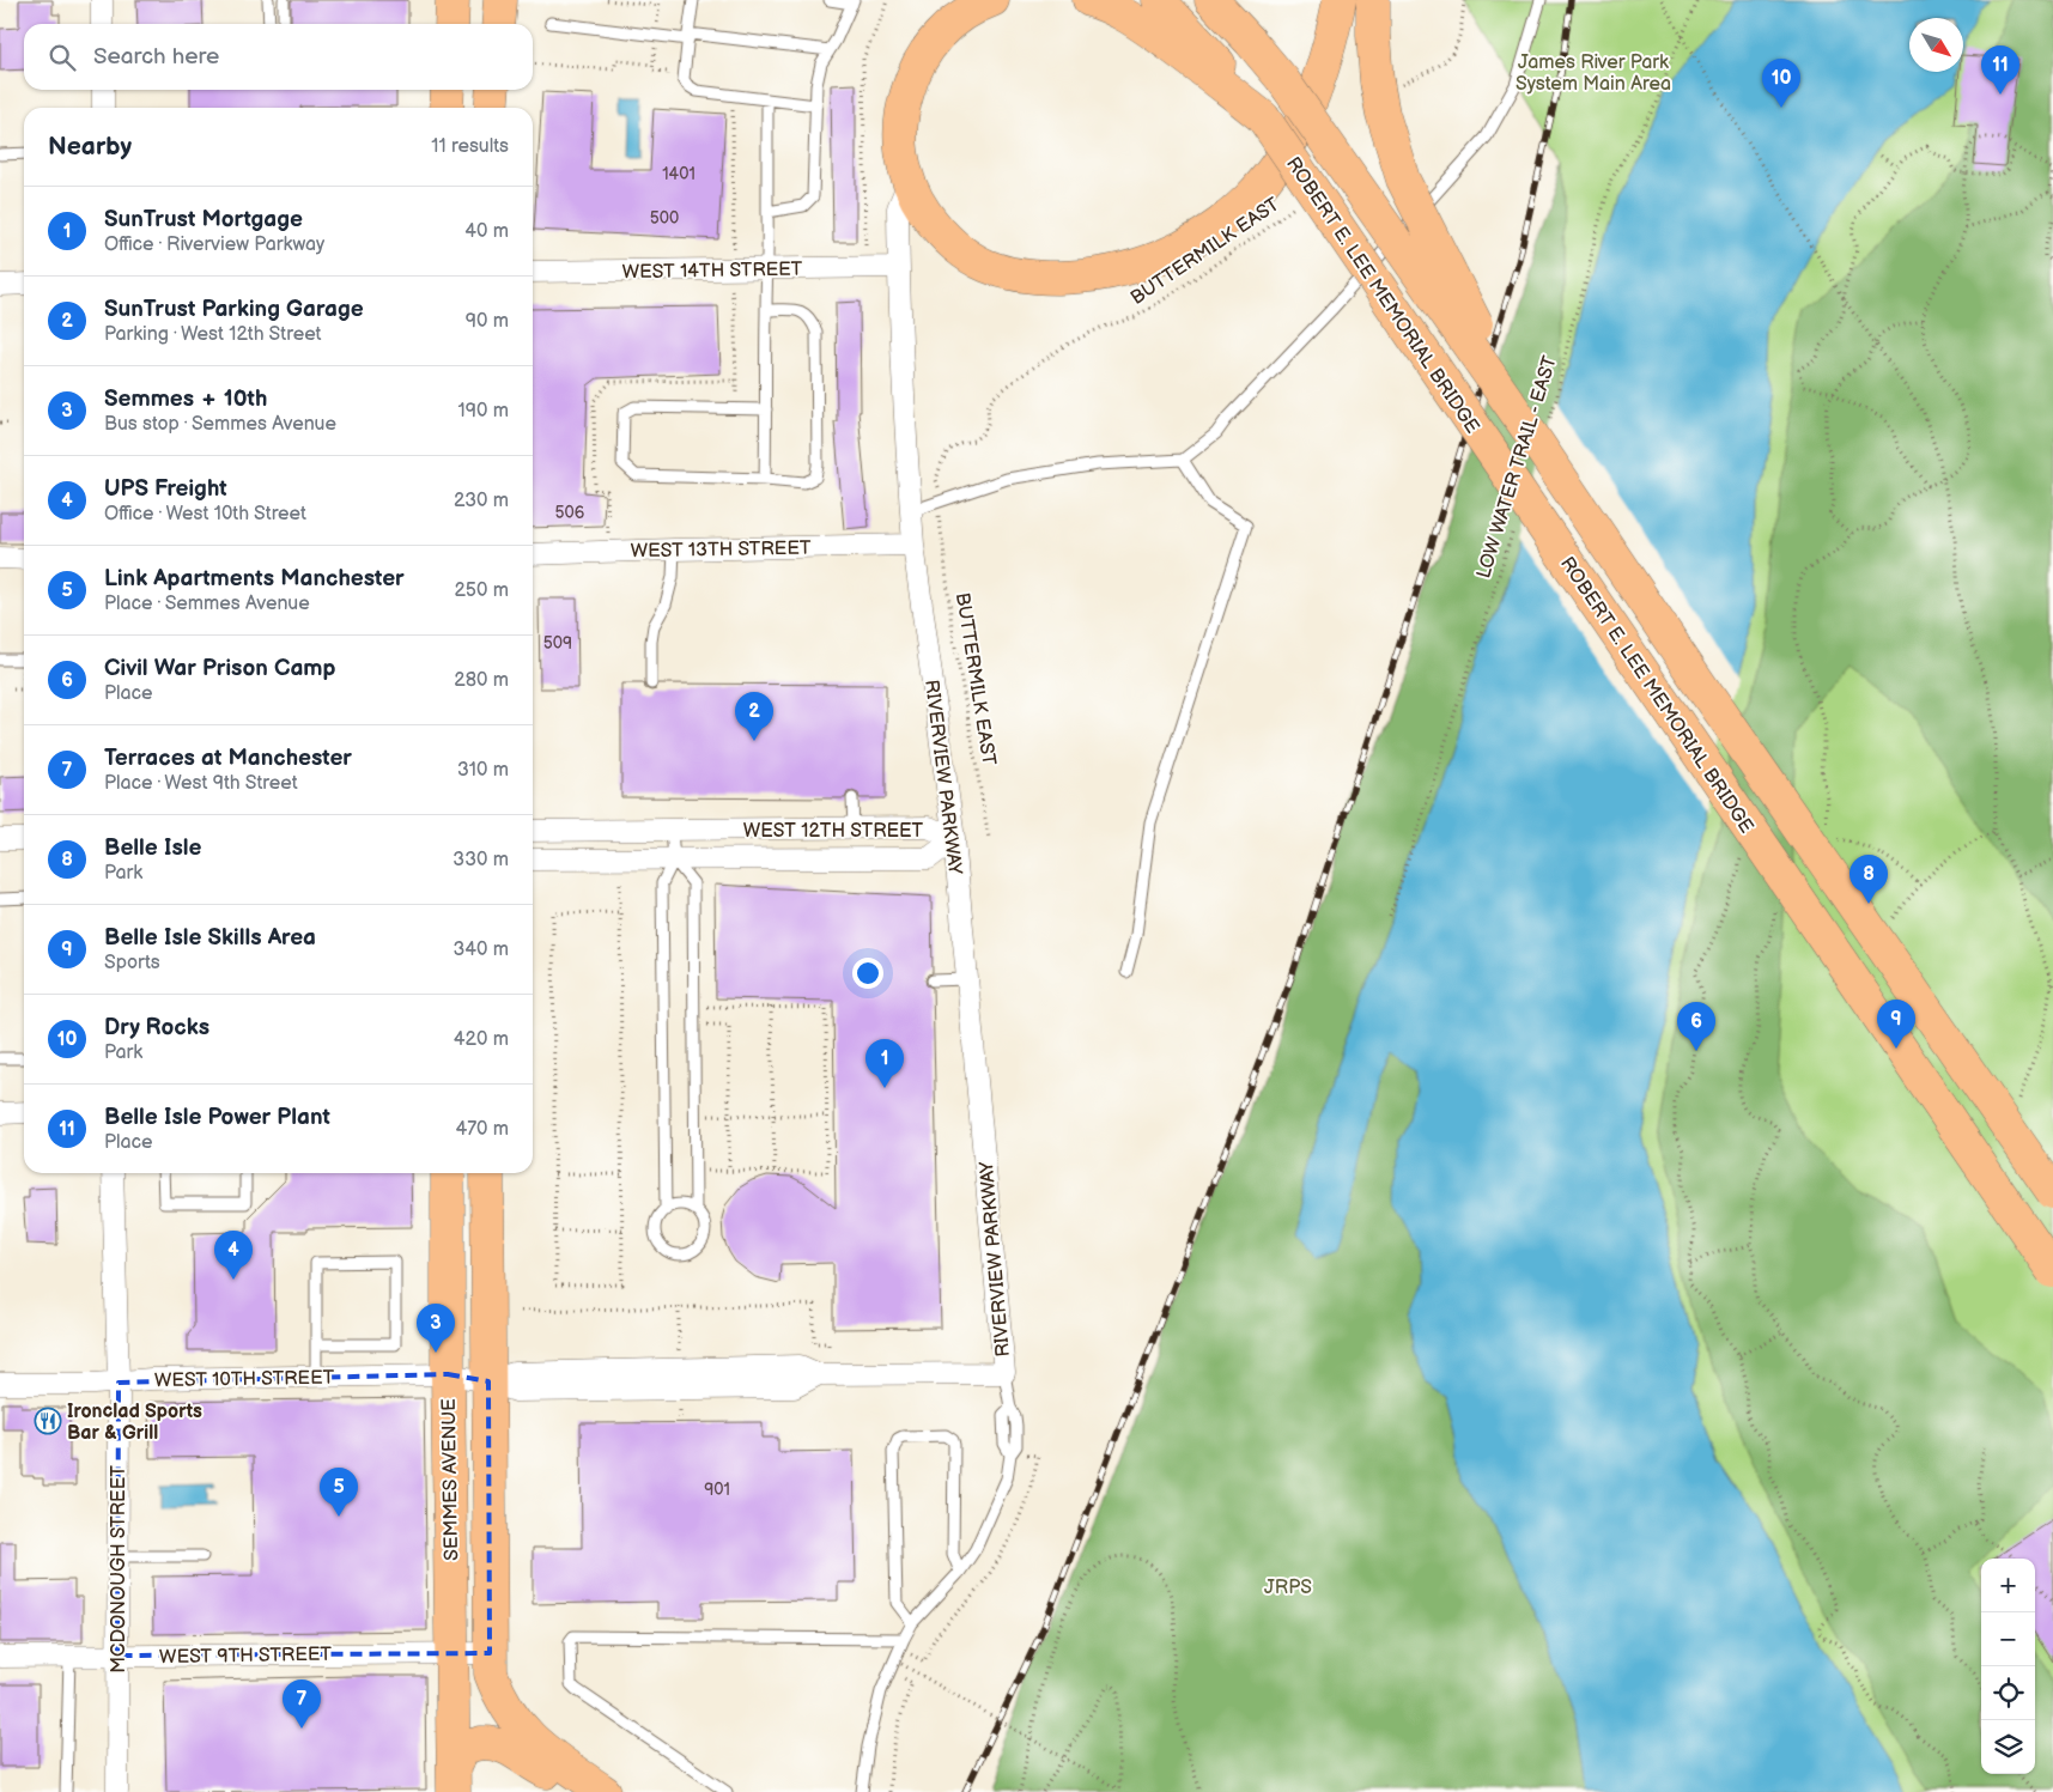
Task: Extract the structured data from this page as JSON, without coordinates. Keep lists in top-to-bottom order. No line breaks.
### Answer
{"streets":{"main road":["ROBERT E. LEE MEMORIAL BRIDGE","SEMMES AVENUE"],"street":["WEST 14TH STREET","WEST 13TH STREET","RIVERVIEW PARKWAY","WEST 12TH STREET","WEST 10TH STREET","MCDONOUGH STREET","WEST 9TH STREET"],"path":["BUTTERMILK EAST","LOW WATER TRAIL - EAST"]},"crossings":[["WEST 14TH STREET","RIVERVIEW PARKWAY"],["ROBERT E. LEE MEMORIAL BRIDGE","LOW WATER TRAIL - EAST"],["WEST 13TH STREET","RIVERVIEW PARKWAY"],["RIVERVIEW PARKWAY","WEST 12TH STREET"],["RIVERVIEW PARKWAY","WEST 10TH STREET"],["WEST 10TH STREET","SEMMES AVENUE"],["WEST 10TH STREET","MCDONOUGH STREET"],["SEMMES AVENUE","WEST 9TH STREET"],["MCDONOUGH STREET","WEST 9TH STREET"]],"parks":["James River Park System Main Area","JRPS"],"places":{"restaurant":["Ironclad Sports Bar & Grill"]},"house_numbers":["1401","500","506","509","901"],"north":"bottom right","page":{"search":"Search here","pins":["11","10","2","8","9","6","1","4","3","5","7"],"heading":["Nearby","11 results"],"list":[{"mark":"1","name":"SunTrust Mortgage","note":"Office · Riverview Parkway","value":"40 m"},{"mark":"2","name":"SunTrust Parking Garage","note":"Parking · West 12th Street","value":"90 m"},{"mark":"3","name":"Semmes + 10th","note":"Bus stop · Semmes Avenue","value":"190 m"},{"mark":"4","name":"UPS Freight","note":"Office · West 10th Street","value":"230 m"},{"mark":"5","name":"Link Apartments Manchester","note":"Place · Semmes Avenue","value":"250 m"},{"mark":"6","name":"Civil War Prison Camp","note":"Place","value":"280 m"},{"mark":"7","name":"Terraces at Manchester","note":"Place · West 9th Street","value":"310 m"},{"mark":"8","name":"Belle Isle","note":"Park","value":"330 m"},{"mark":"9","name":"Belle Isle Skills Area","note":"Sports","value":"340 m"},{"mark":"10","name":"Dry Rocks","note":"Park","value":"420 m"},{"mark":"11","name":"Belle Isle Power Plant","note":"Place","value":"470 m"}],"map_buttons":["+","−"]}}
